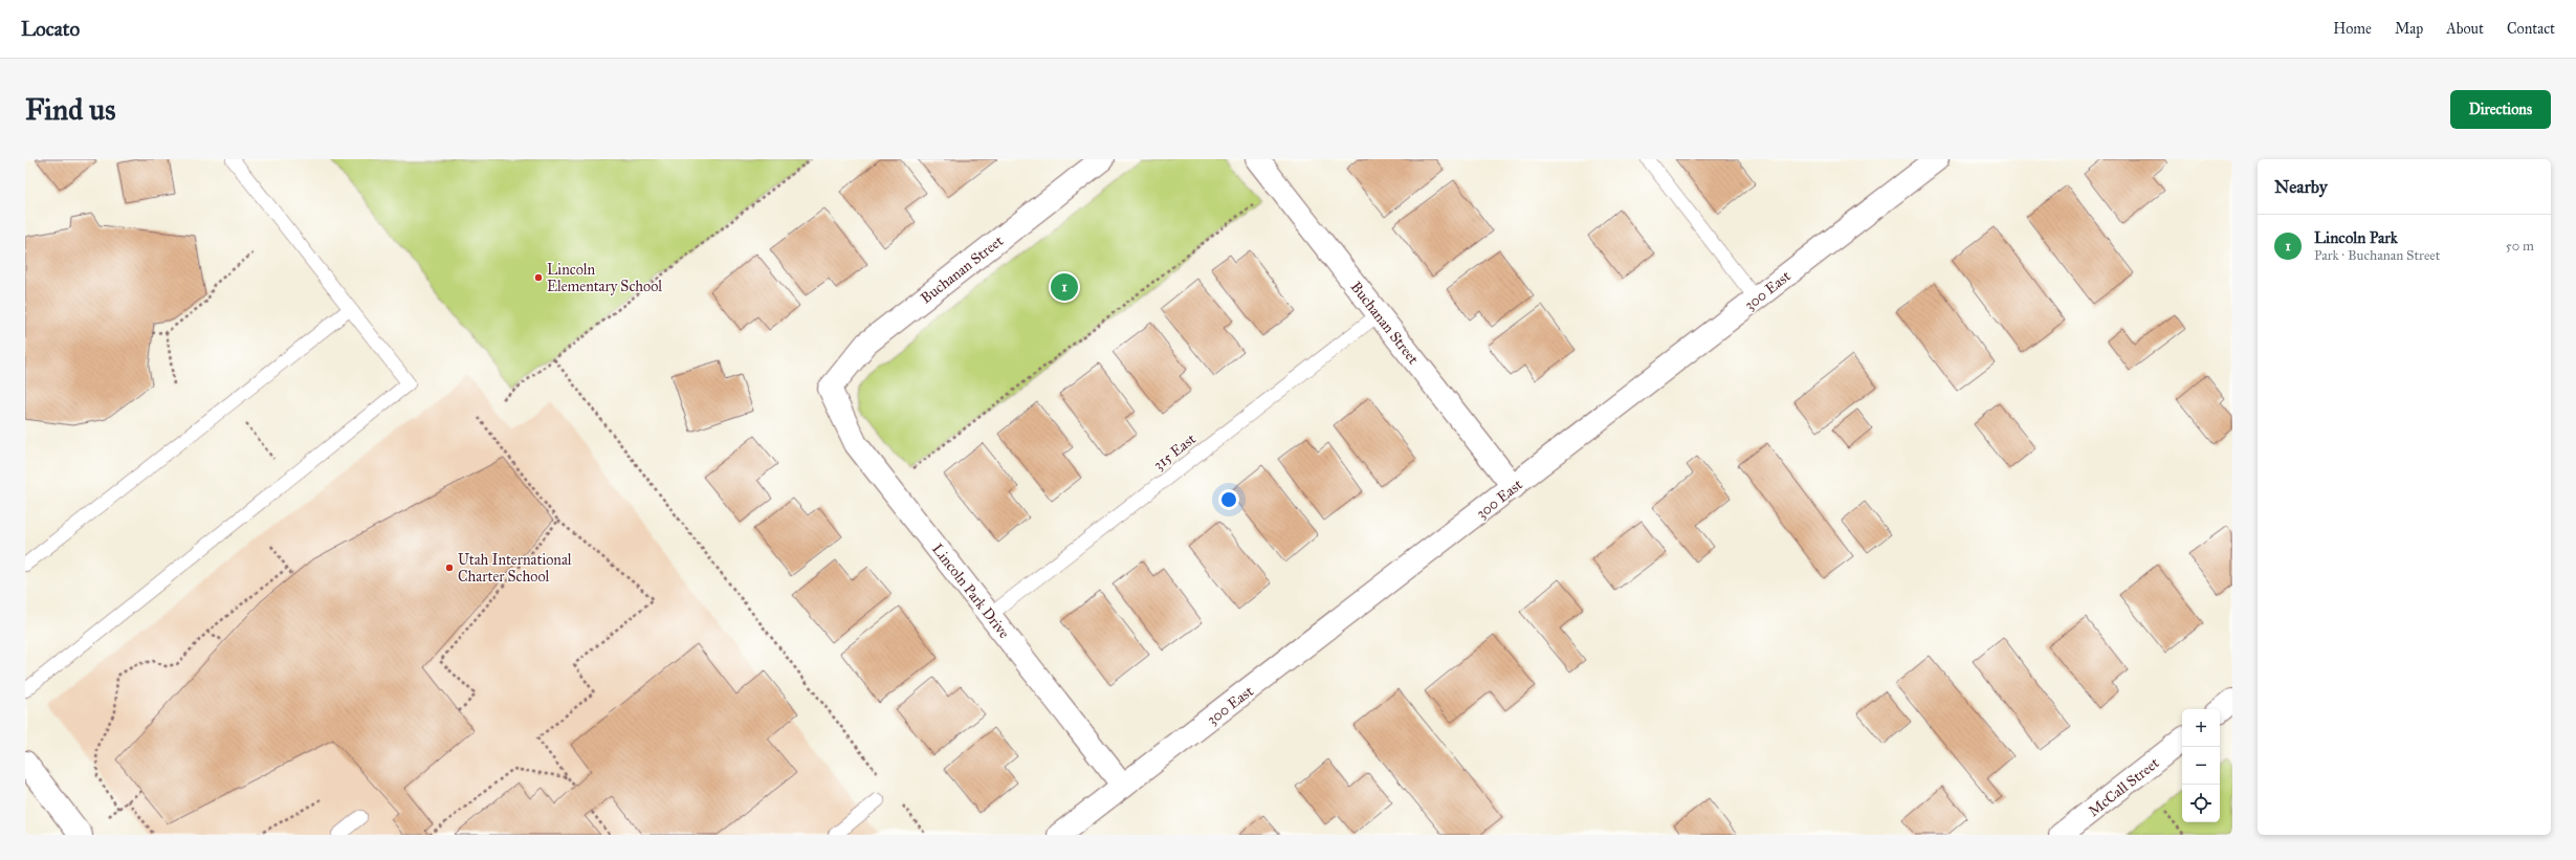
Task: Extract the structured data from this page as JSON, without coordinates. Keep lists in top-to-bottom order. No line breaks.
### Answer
{"streets":{"street":["Buchanan Street","300 East","Lincoln Park Drive","McCall Street"],"lane":["315 East"]},"crossings":[["Buchanan Street","300 East"],["Buchanan Street","315 East"],["Buchanan Street","Lincoln Park Drive"],["300 East","Lincoln Park Drive"],["315 East","Lincoln Park Drive"]],"places":["Lincoln Elementary School","Utah International Charter School"],"page":{"header":"Locato","nav":["Home","Map","About","Contact"],"buttons":"Directions","title":"Find us","heading":"Nearby","list":[{"mark":"1","name":"Lincoln Park","note":"Park · Buchanan Street","value":"50 m"}],"pins":"1","map_buttons":["+","−"]}}
